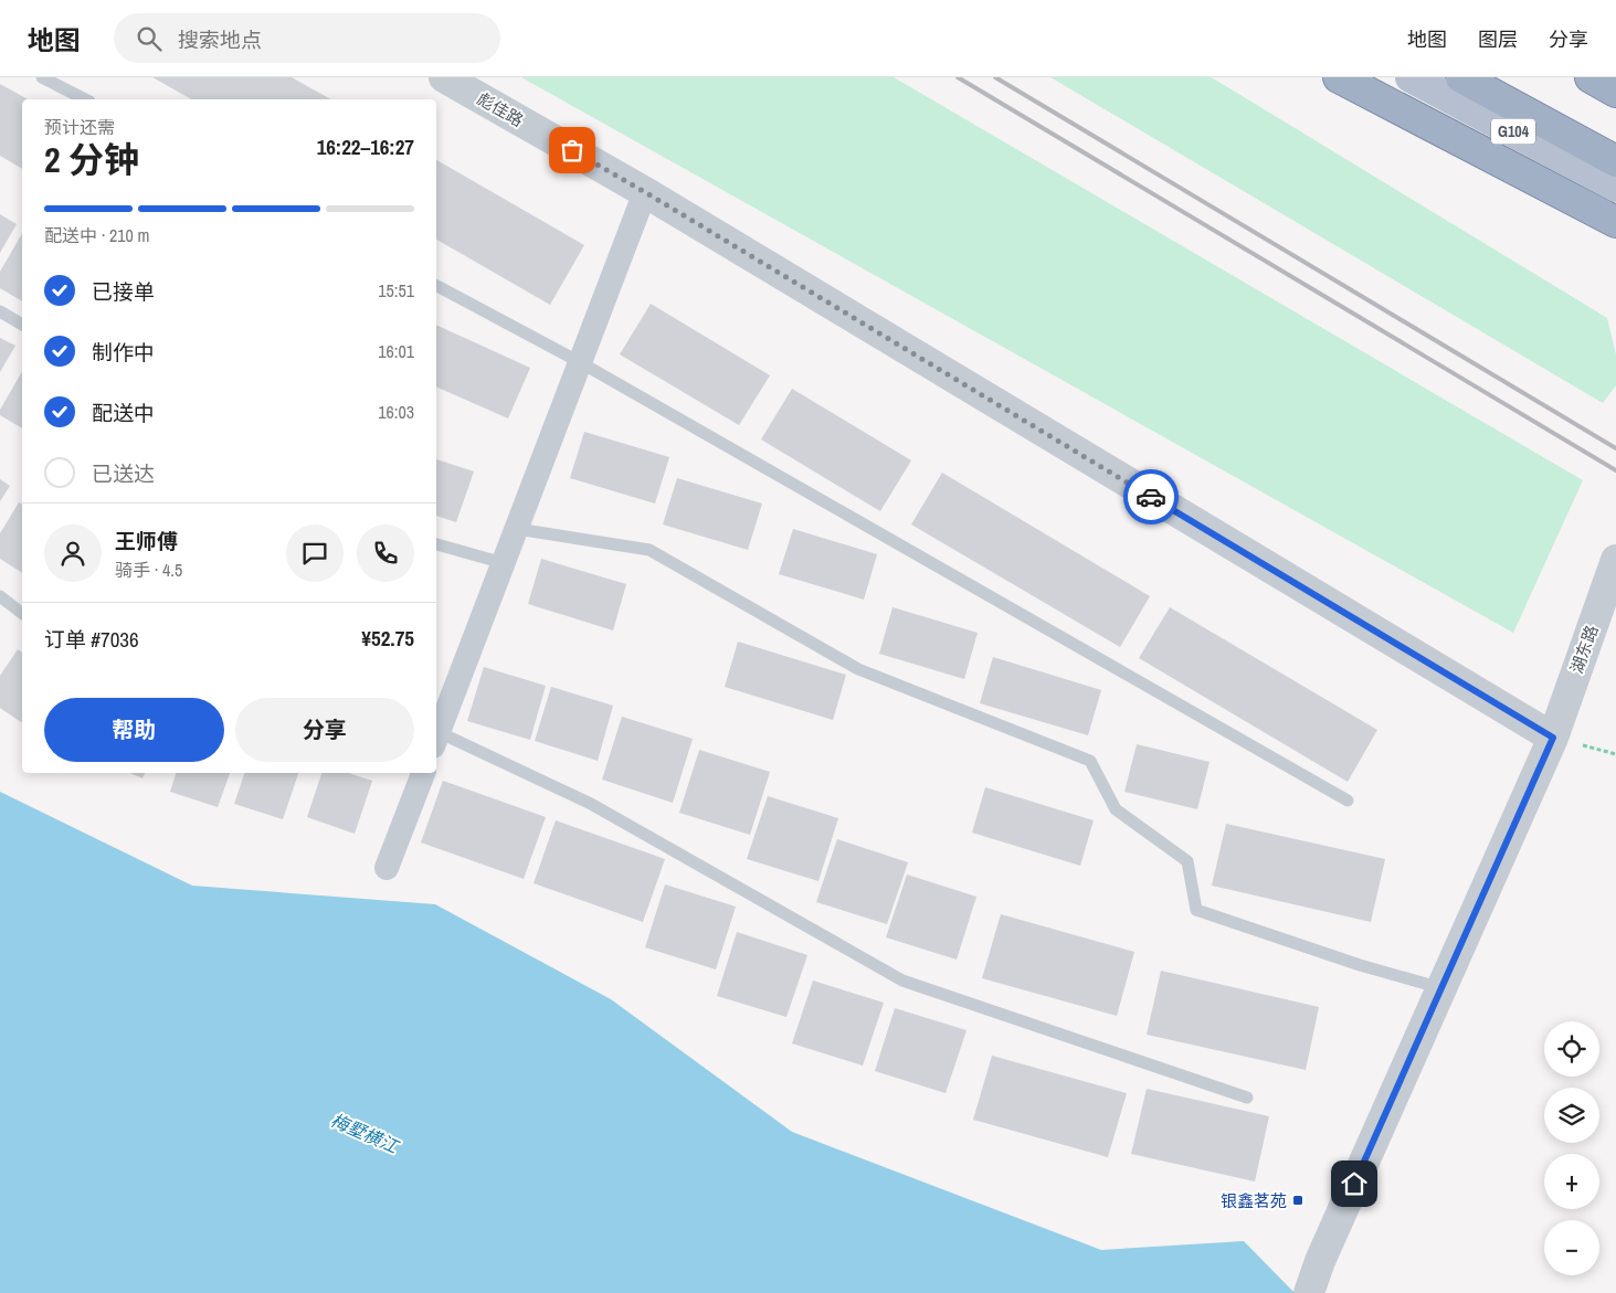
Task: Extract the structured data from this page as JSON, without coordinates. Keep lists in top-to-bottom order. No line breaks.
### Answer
{"streets":{"main road":["G104"],"street":["彪佳路","湖东路"]},"crossings":[["彪佳路","湖东路"]],"water":["梅墅横江"],"places":{"transit":["银鑫茗苑"]},"page":{"header":"地图","search":"搜索地点","nav":["地图","图层","分享"],"heading":["2 分钟","预计还需","16:22–16:27"],"panel":["王师傅","骑手 · 4.5","订单 #7036","¥52.75"],"bar":"配送中 · 210 m","list":[["已接单","15:51"],["制作中","16:01"],["配送中","16:03"],"已送达"],"buttons":["帮助","分享"],"map_buttons":["+","−"]}}
